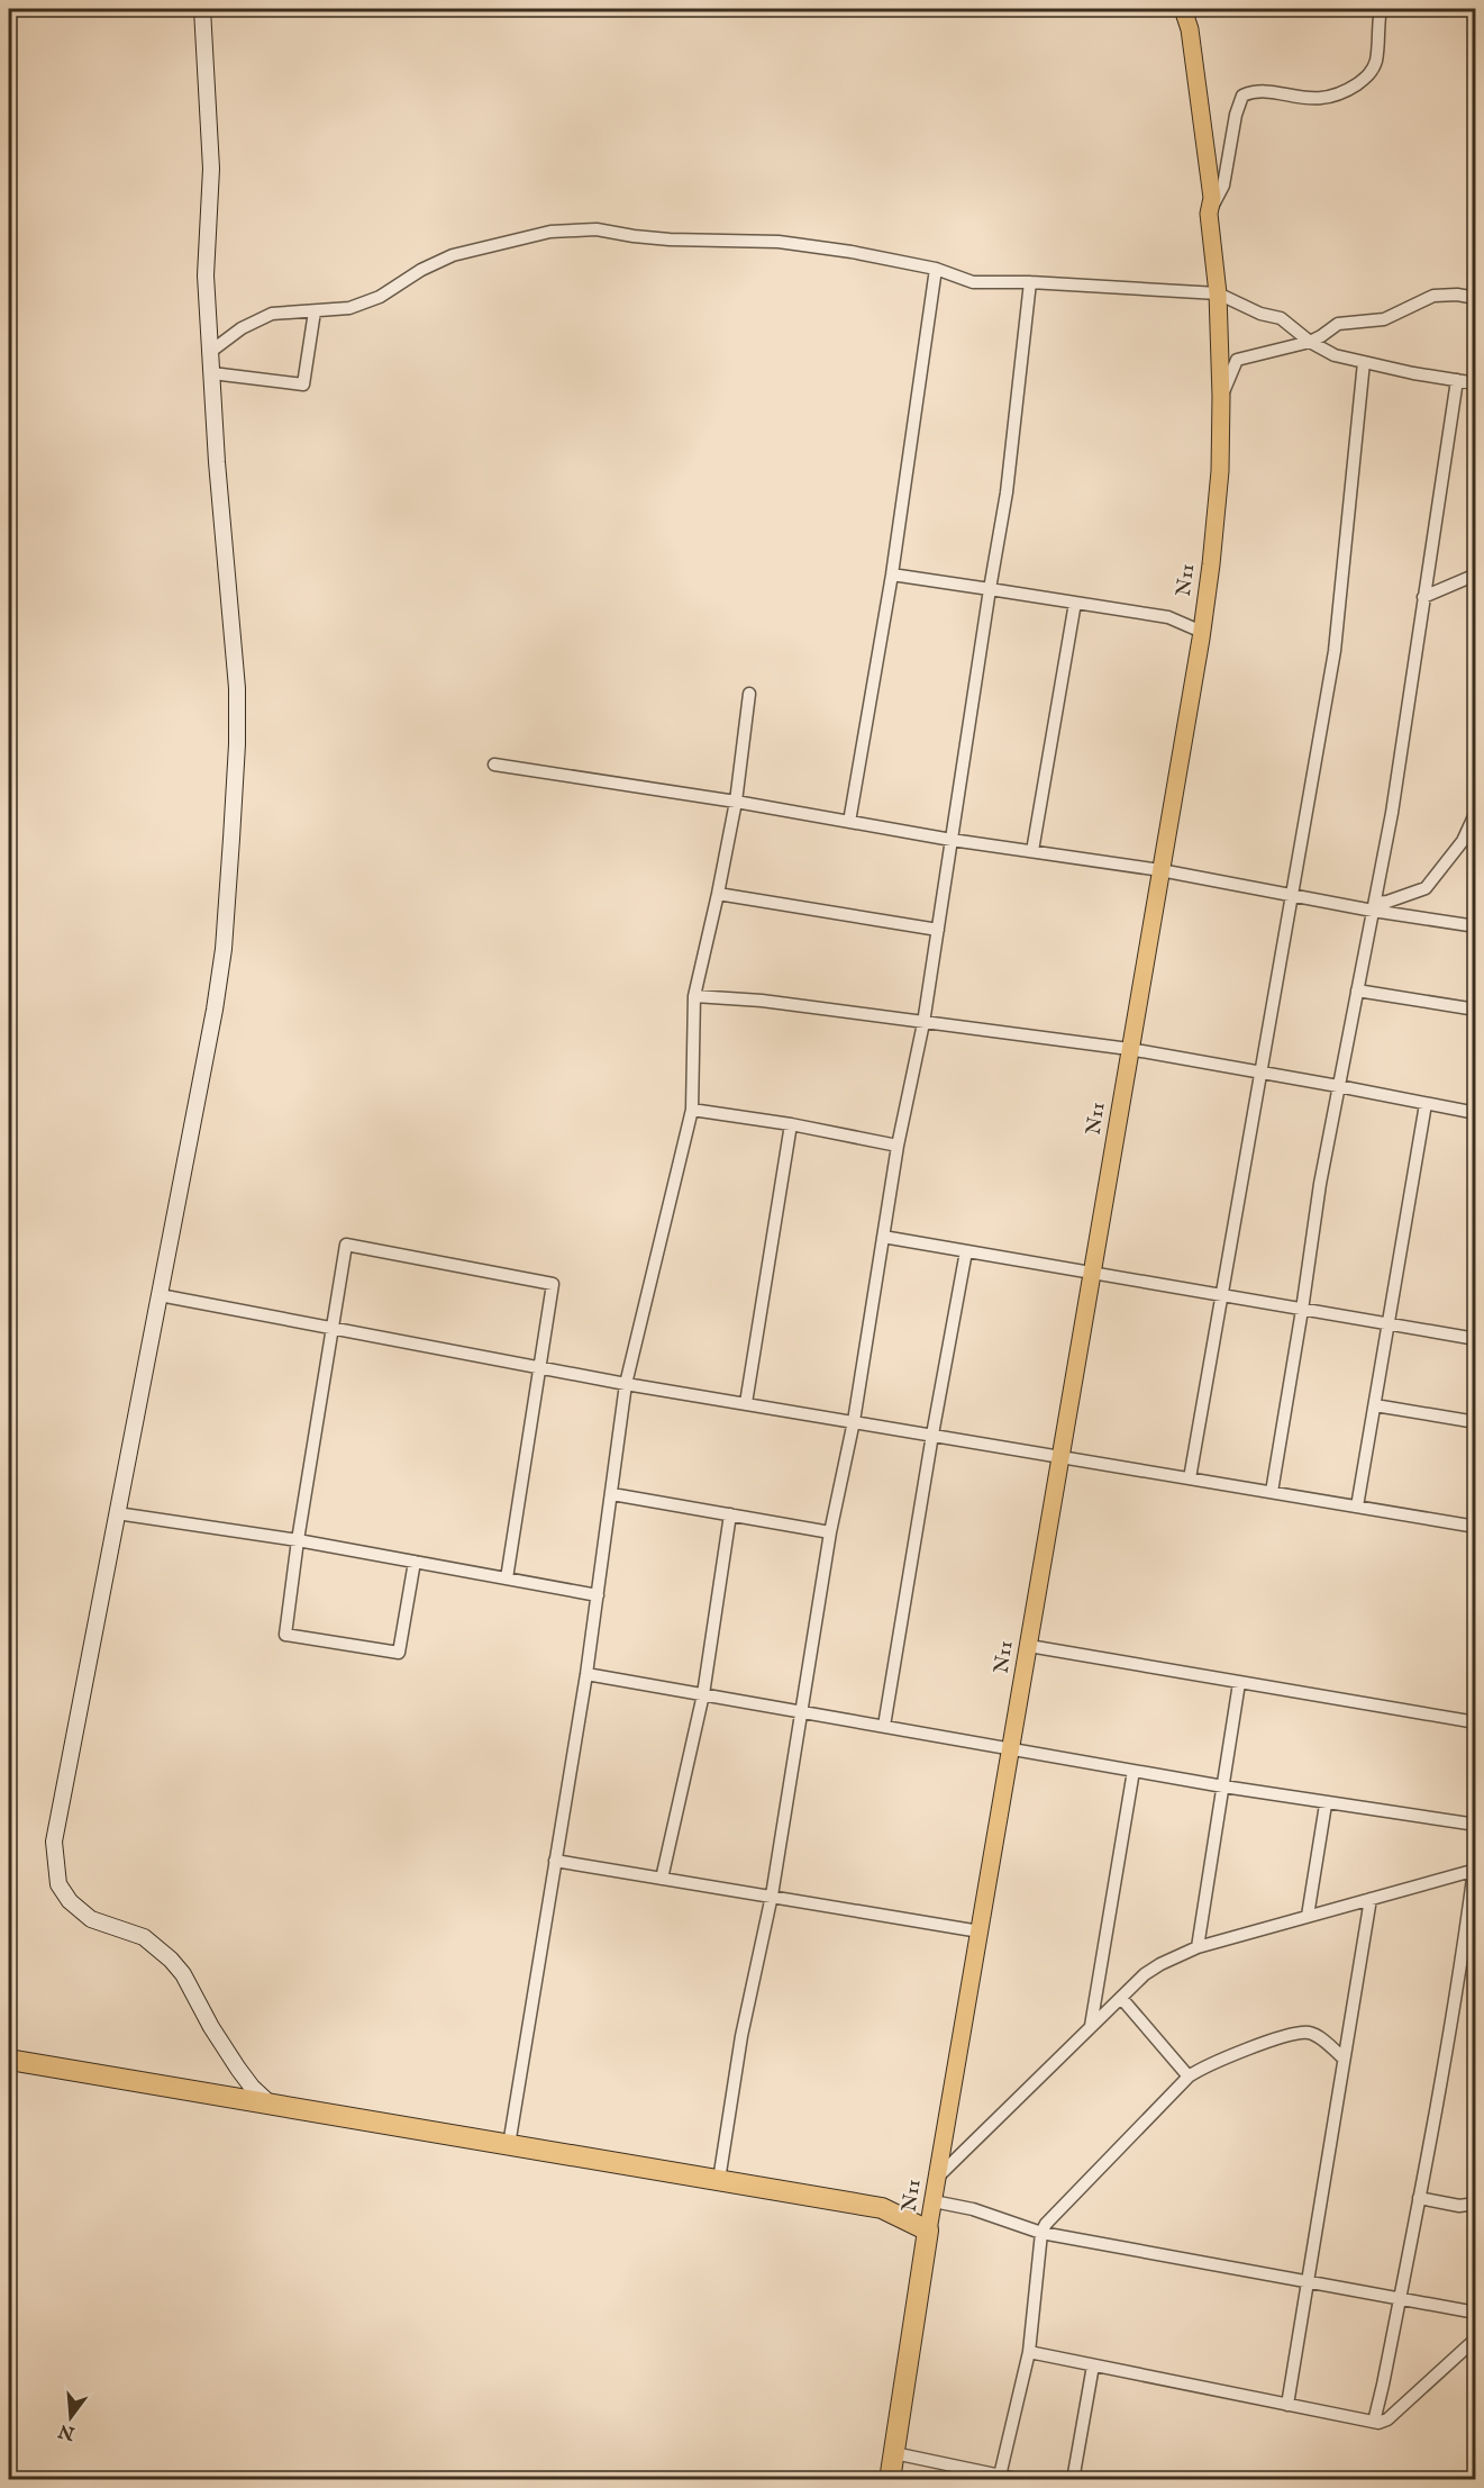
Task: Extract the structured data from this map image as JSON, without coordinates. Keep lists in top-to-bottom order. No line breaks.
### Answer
{"streets":{"main road":["N11"]},"north":"bottom"}
